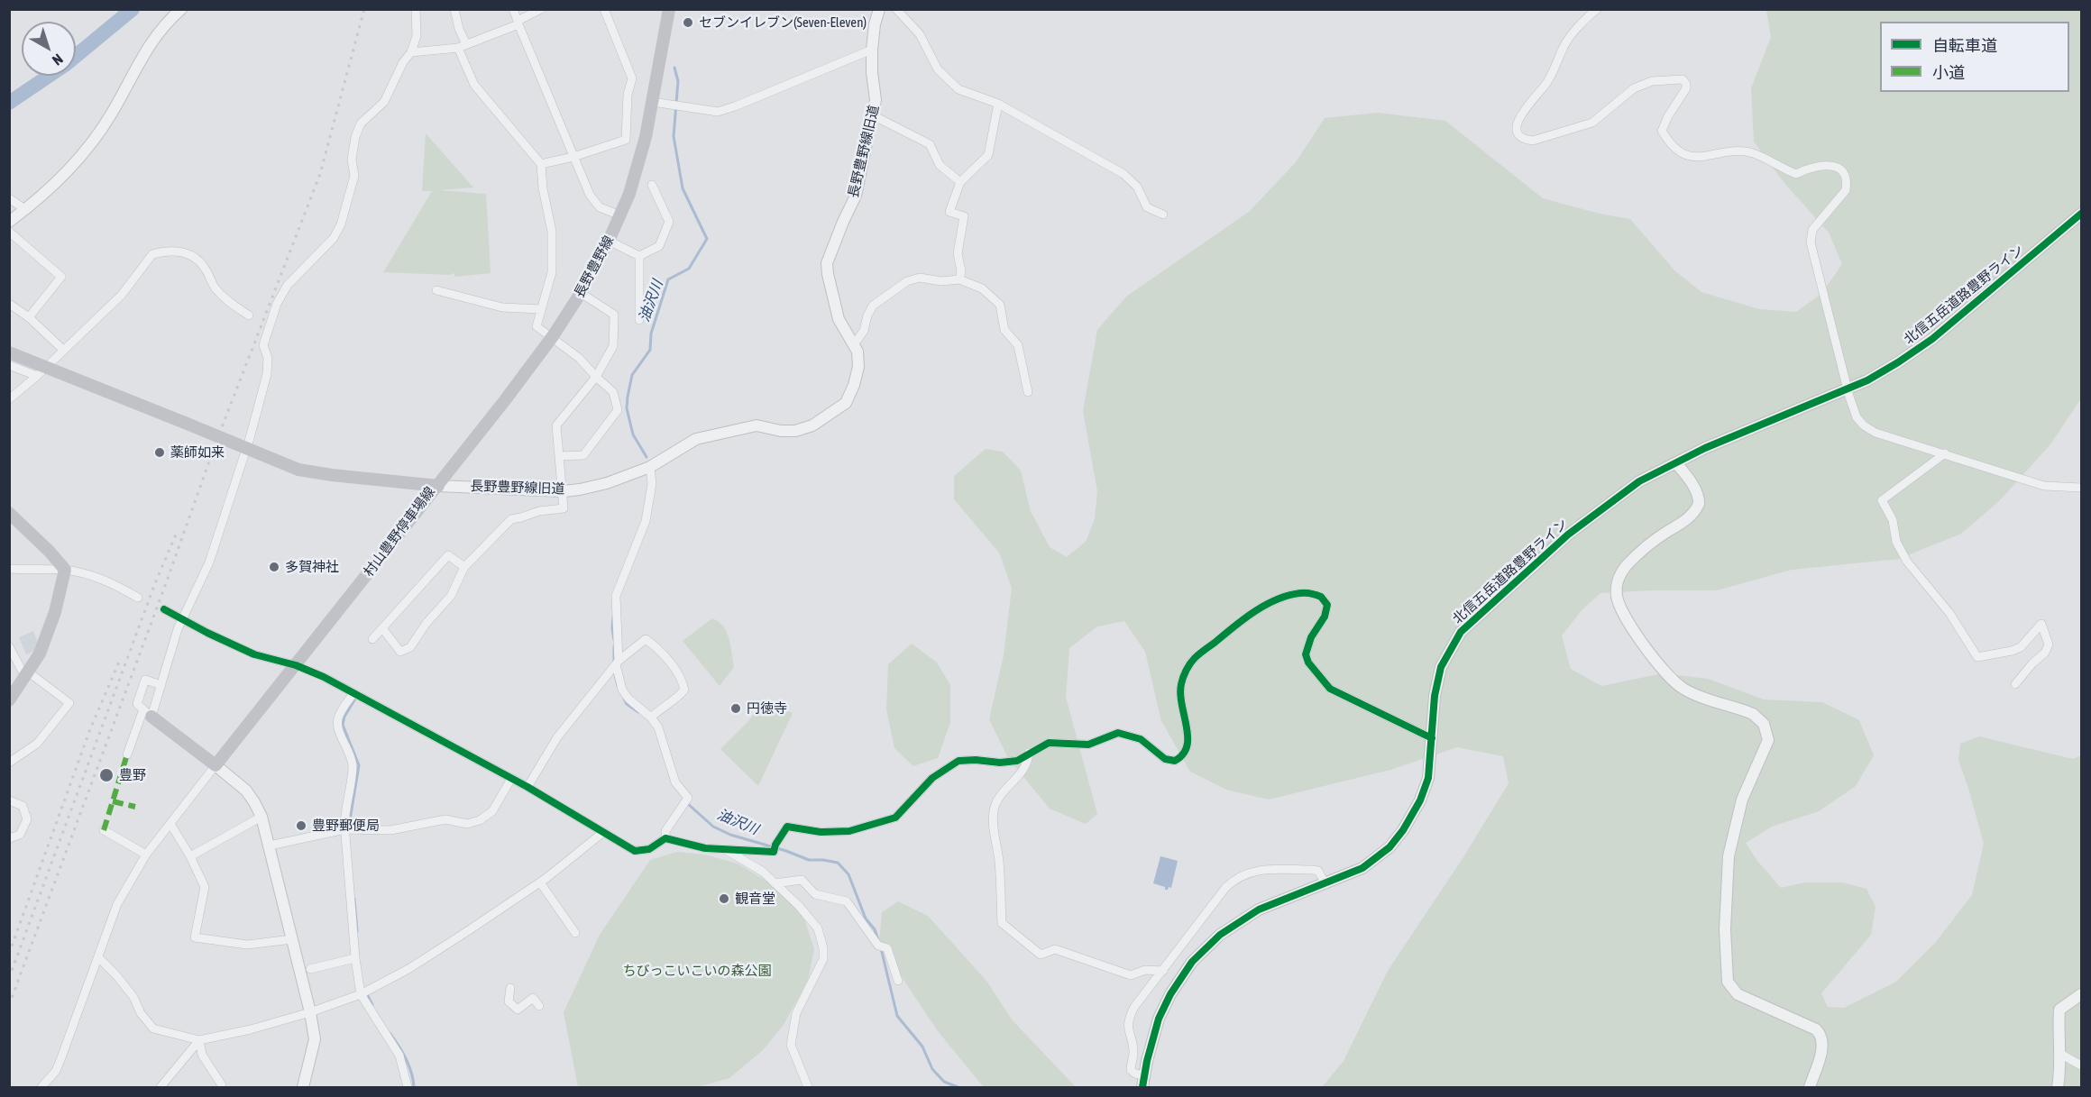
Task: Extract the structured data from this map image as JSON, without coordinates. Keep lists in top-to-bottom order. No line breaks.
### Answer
{"streets":{"main road":["長野豊野線","村山豊野停車場線"],"street":["長野豊野線旧道","北信五岳道路豊野ライン"]},"crossings":[["長野豊野線旧道","長野豊野線"],["長野豊野線旧道","村山豊野停車場線"],["長野豊野線","村山豊野停車場線"]],"water":["油沢川"],"parks":["ちびっこいこいの森公園"],"places":["セブンイレブン(Seven-Eleven)","薬師如来","多賀神社","円徳寺","豊野","豊野郵便局","観音堂"],"legend":["自転車道","小道"],"north":"bottom right"}
